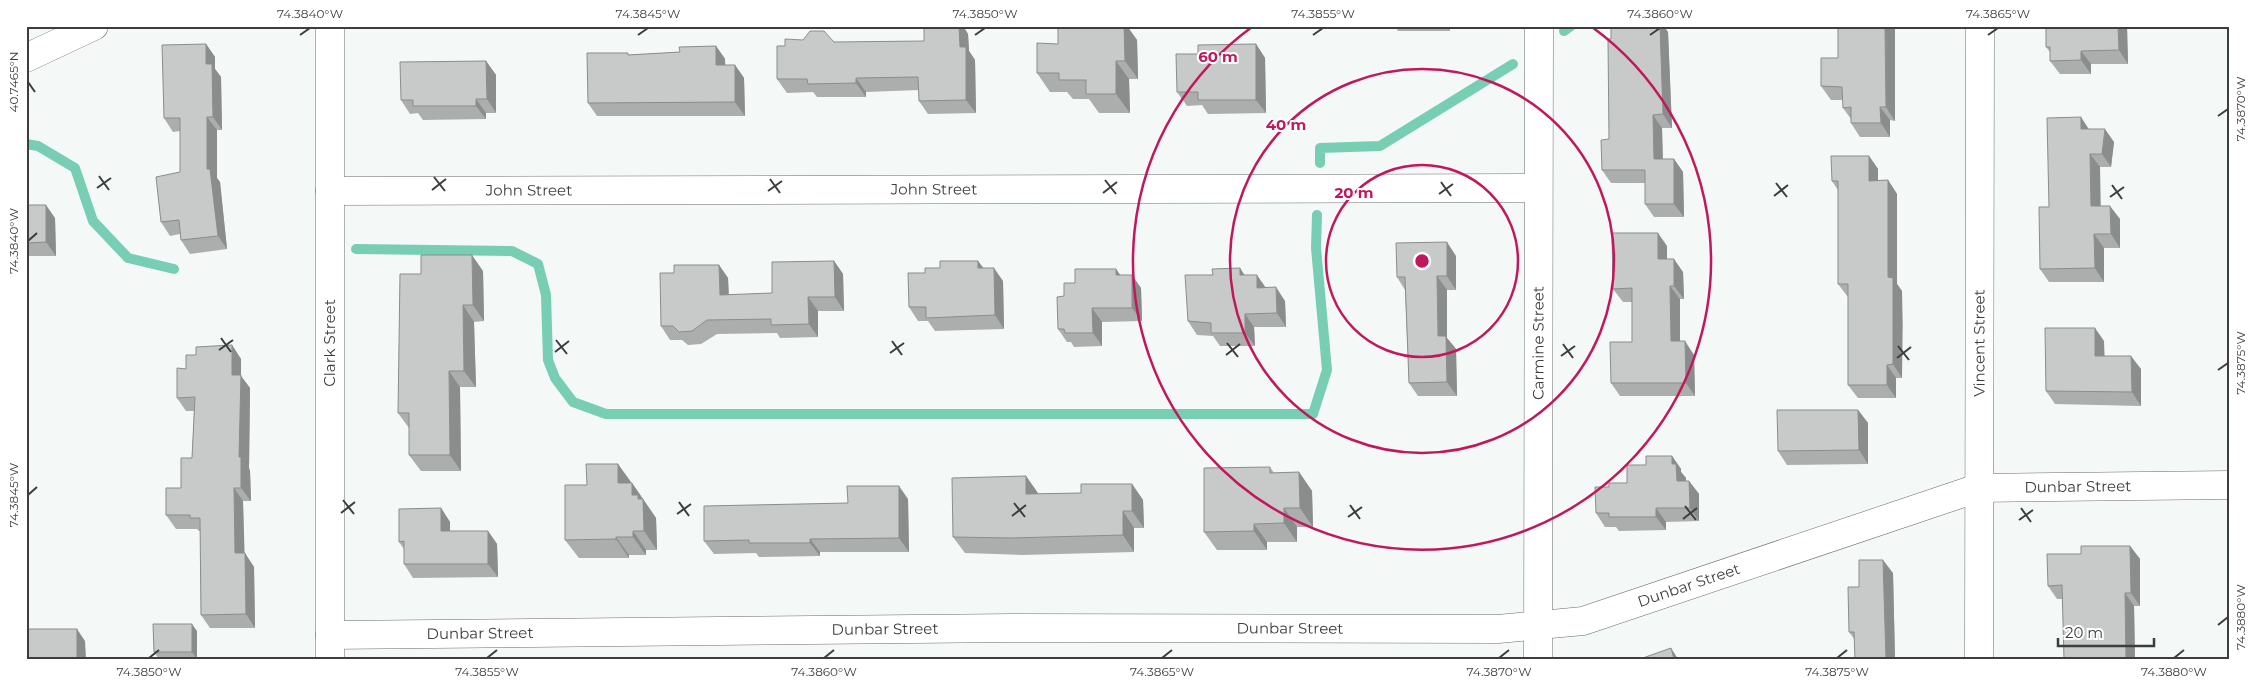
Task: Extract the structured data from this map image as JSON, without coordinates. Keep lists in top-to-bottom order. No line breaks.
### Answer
{"streets":{"street":["John Street","Carmine Street","Vincent Street","Clark Street","Dunbar Street"]},"crossings":[["John Street","Carmine Street"],["John Street","Clark Street"],["Carmine Street","Dunbar Street"],["Vincent Street","Dunbar Street"],["Clark Street","Dunbar Street"]],"scale_bar":"20 m","coordinates":["74.3840°W","74.3845°W","74.3850°W","74.3855°W","74.3860°W","74.3865°W","40.7465°N","74.3870°W","74.3875°W","74.3880°W"],"rings":["60 m","40 m","20 m"]}
